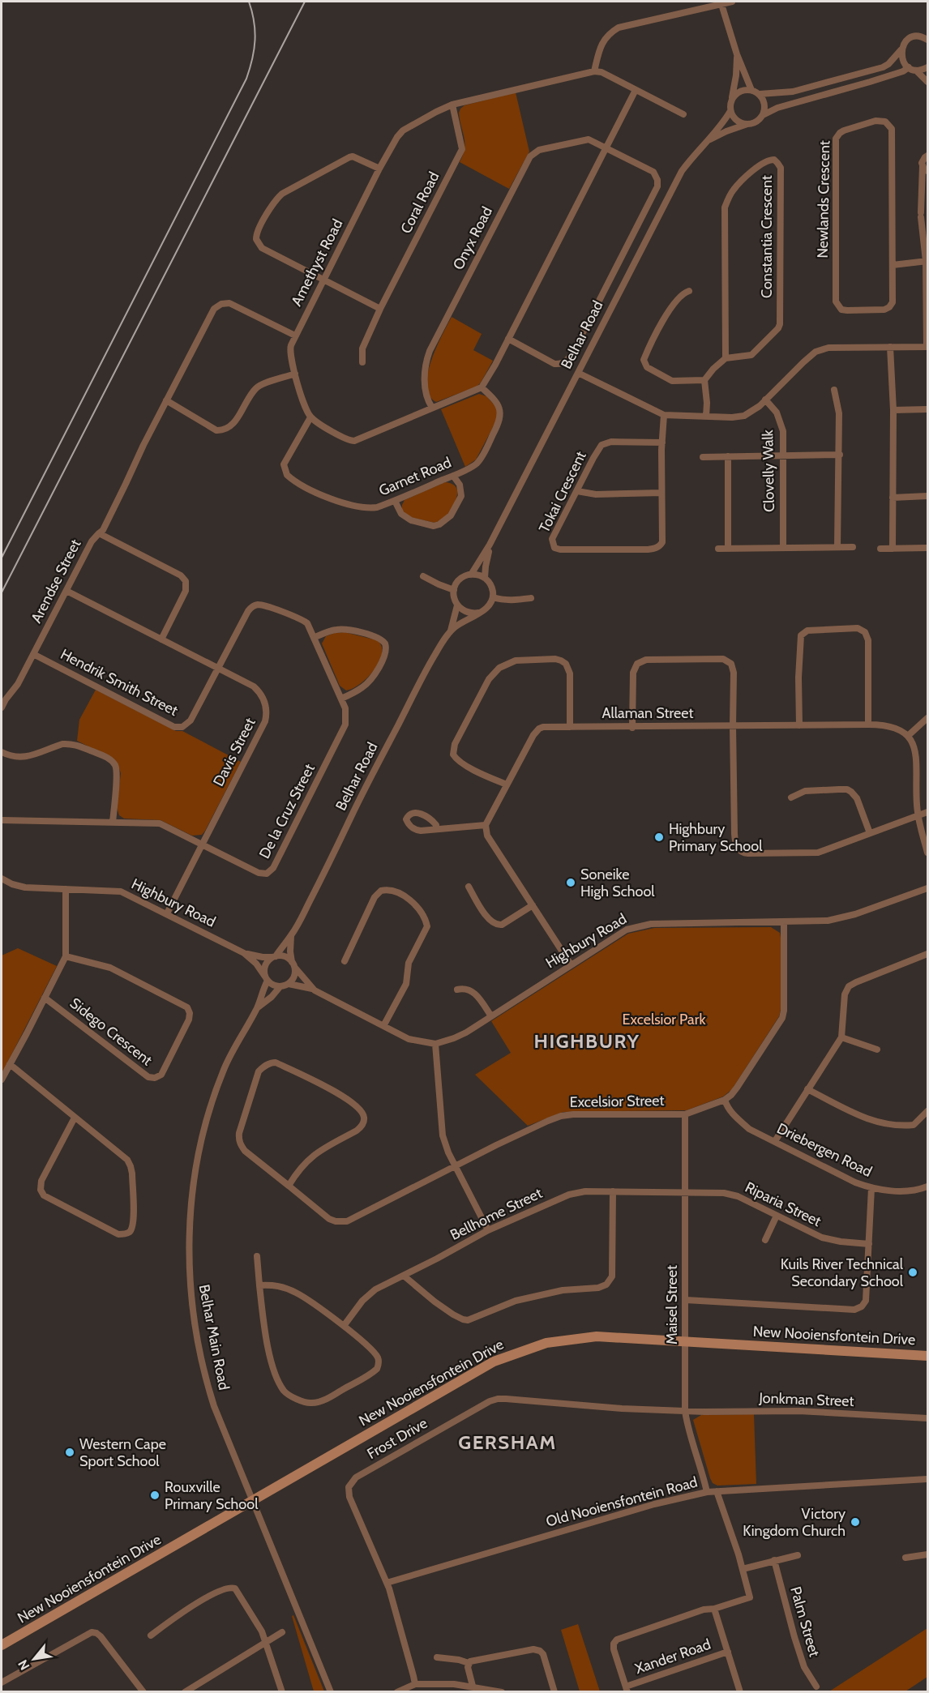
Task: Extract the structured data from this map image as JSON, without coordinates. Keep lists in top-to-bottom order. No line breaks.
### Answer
{"streets":{"street":["Newlands Crescent","Coral Road","Constantia Crescent","Onyx Road","Amethyst Road","Belhar Road","Clovelly Walk","Garnet Road","Tokai Crescent","Arendse Street","Hendrik Smith Street","Allaman Street","Davis Street","De la Cruz Street","Highbury Road","Sidego Crescent","Excelsior Street","Driebergen Road","Riparia Street","Bellhome Street","Maisel Street","New Nooiensfontein Drive","Belhar Main Road","Jonkman Street","Frost Drive","Old Nooiensfontein Road","Palm Street","Xander Road"]},"crossings":[["Coral Road","Amethyst Road"],["Amethyst Road","Garnet Road"],["Belhar Road","Highbury Road"],["Arendse Street","Hendrik Smith Street"],["Arendse Street","Davis Street"],["Hendrik Smith Street","Davis Street"],["Hendrik Smith Street","De la Cruz Street"],["Davis Street","De la Cruz Street"],["Davis Street","Highbury Road"],["Highbury Road","Excelsior Street"],["Excelsior Street","Driebergen Road"],["Excelsior Street","Maisel Street"],["Riparia Street","Bellhome Street"],["Riparia Street","Maisel Street"],["Bellhome Street","Maisel Street"],["Maisel Street","New Nooiensfontein Drive"],["Maisel Street","Jonkman Street"],["Maisel Street","Frost Drive"],["Maisel Street","Old Nooiensfontein Road"],["New Nooiensfontein Drive","Belhar Main Road"],["Jonkman Street","Frost Drive"],["Frost Drive","Old Nooiensfontein Road"]],"districts":["HIGHBURY","GERSHAM"],"parks":["Excelsior Park"],"places":["Highbury Primary School","Soneike High School","Kuils River Technical Secondary School","Western Cape Sport School","Rouxville Primary School","Victory Kingdom Church"],"north":"bottom left"}
